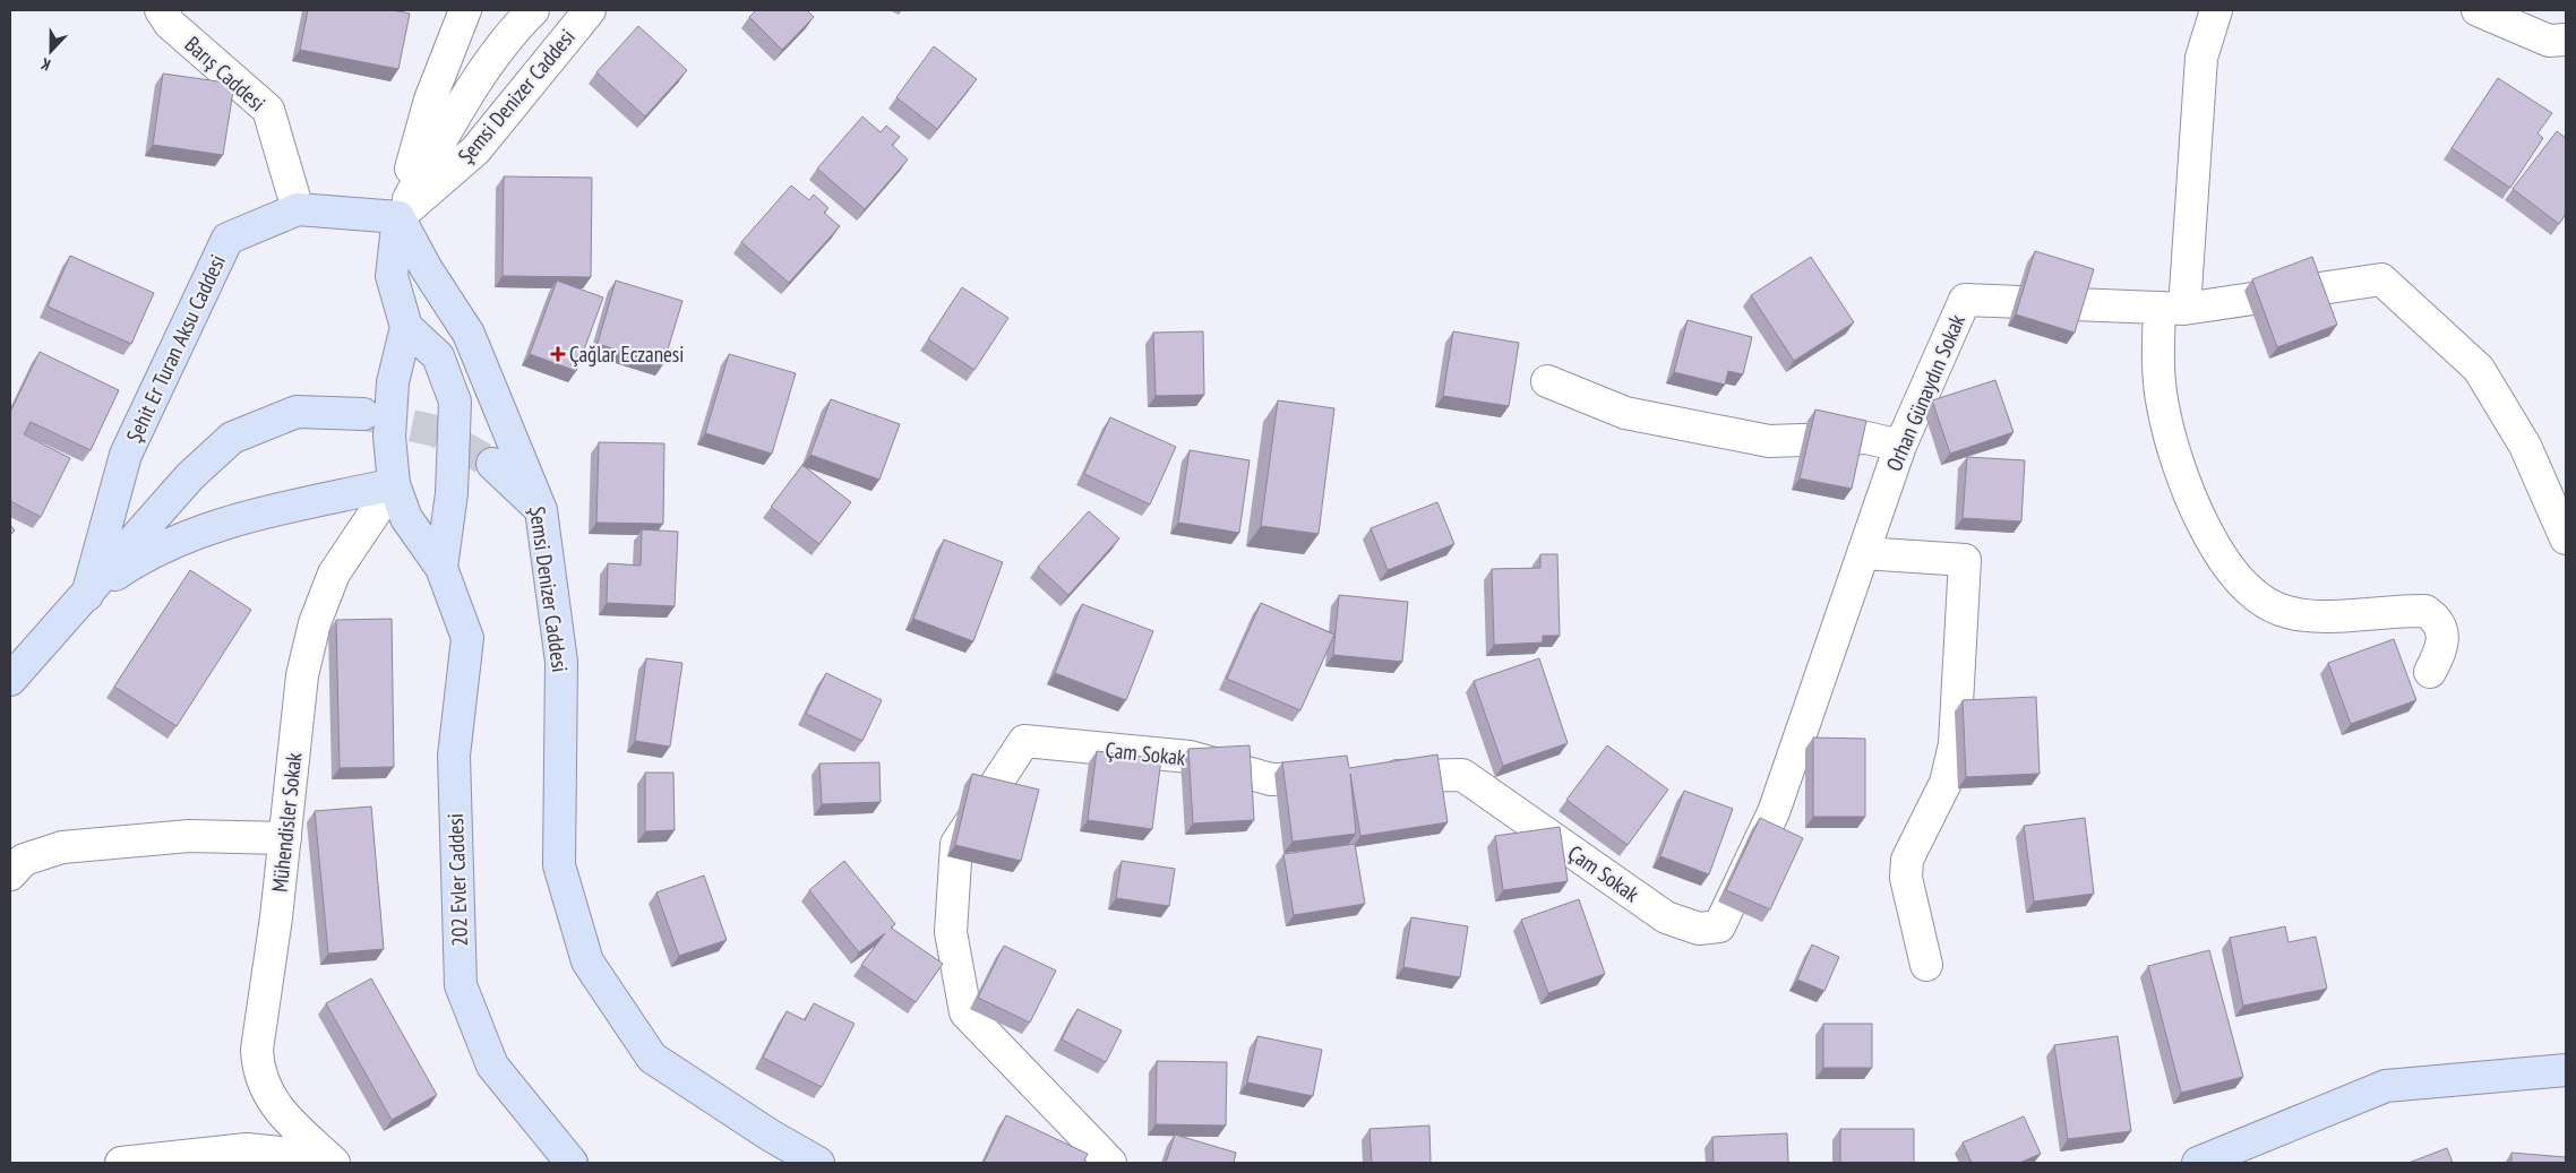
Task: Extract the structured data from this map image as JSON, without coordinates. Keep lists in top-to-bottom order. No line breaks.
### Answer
{"streets":{"street":["Barış Caddesi","Şemsi Denizer Caddesi","Şehit Er Turan Aksu Caddesi","Orhan Günaydın Sokak","Çam Sokak","Mühendisler Sokak","202 Evler Caddesi"]},"crossings":[["Barış Caddesi","Şehit Er Turan Aksu Caddesi"],["Şemsi Denizer Caddesi","Şehit Er Turan Aksu Caddesi"],["Şemsi Denizer Caddesi","202 Evler Caddesi"],["Şehit Er Turan Aksu Caddesi","Mühendisler Sokak"],["Şehit Er Turan Aksu Caddesi","202 Evler Caddesi"],["Orhan Günaydın Sokak","Çam Sokak"],["Mühendisler Sokak","202 Evler Caddesi"]],"places":{"health":["Çağlar Eczanesi"]},"north":"bottom"}
